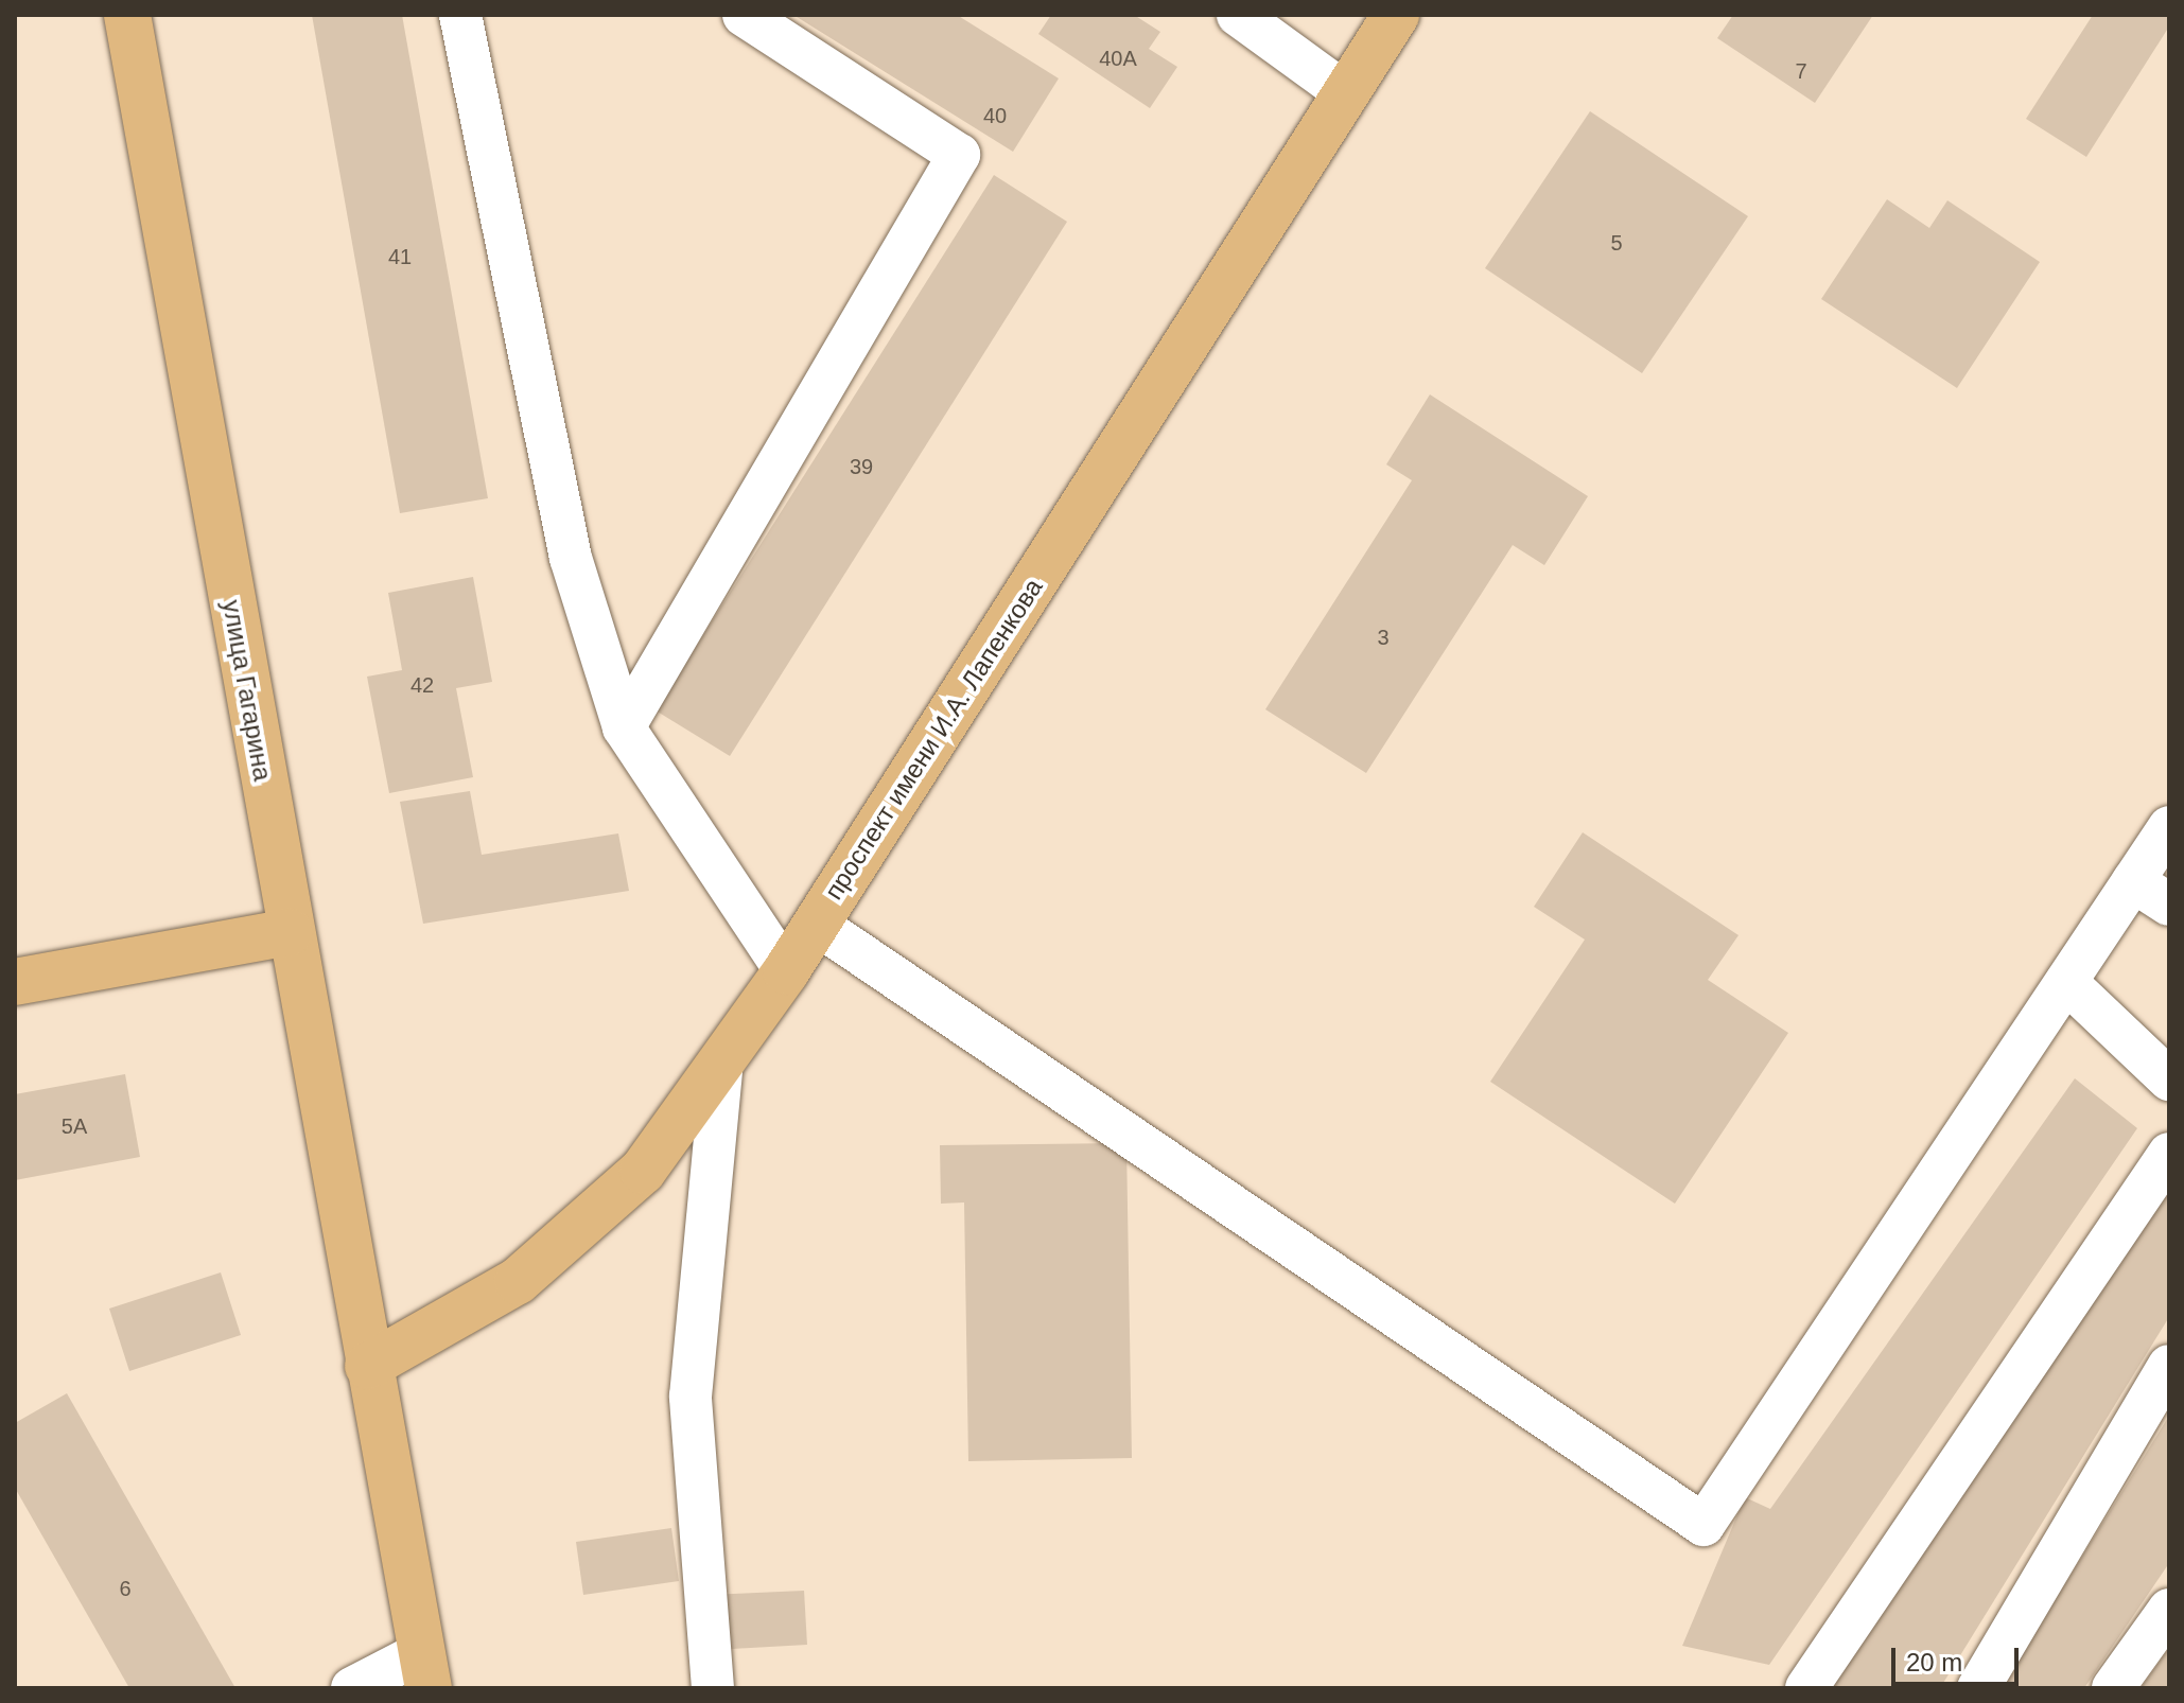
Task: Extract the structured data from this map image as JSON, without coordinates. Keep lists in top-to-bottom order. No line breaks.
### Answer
{"streets":{"main road":["улица Гагарина","проспект имени И.А. Лапенкова"]},"crossings":[["улица Гагарина","проспект имени И.А. Лапенкова"]],"house_numbers":["40А","7","40","5","41","39","3","42","5А","6"],"scale_bar":"20 m"}
